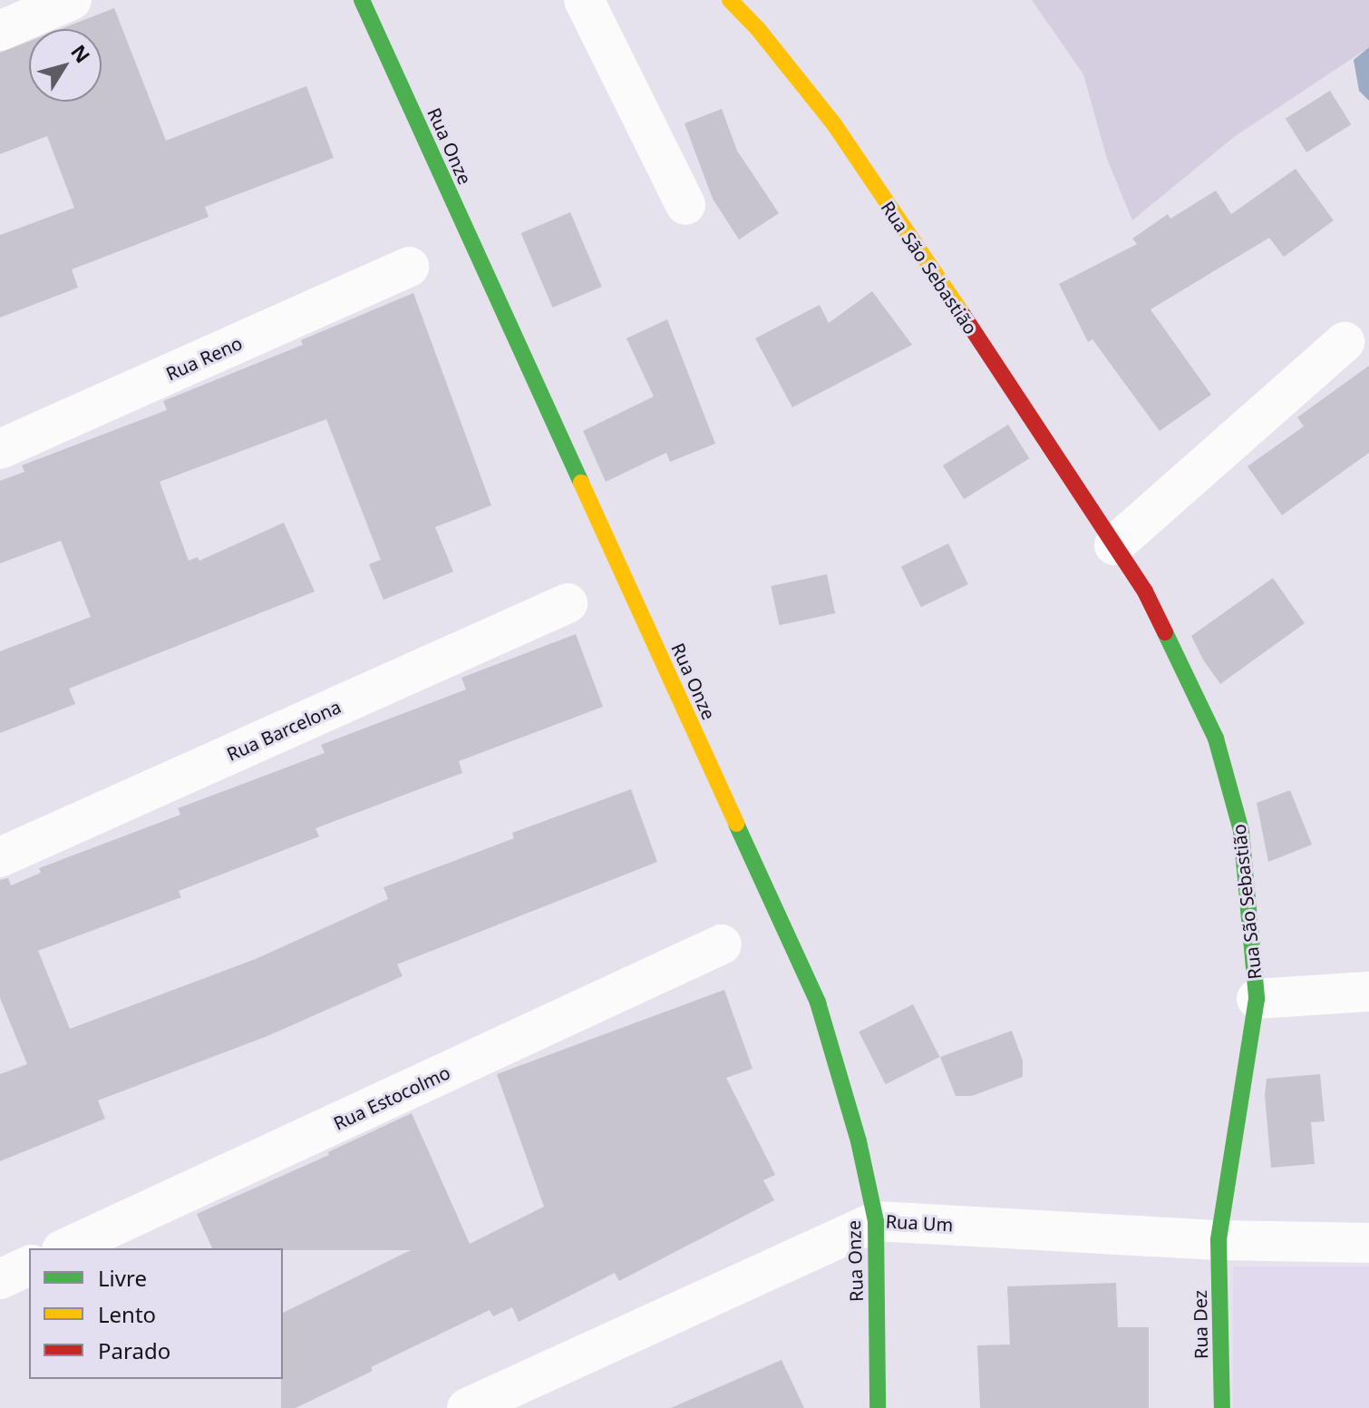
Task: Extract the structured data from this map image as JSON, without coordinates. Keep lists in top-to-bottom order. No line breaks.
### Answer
{"streets":{"street":["Rua Onze","Rua São Sebastião","Rua Reno","Rua Barcelona","Rua Estocolmo","Rua Um","Rua Dez"]},"crossings":[["Rua Onze","Rua Um"],["Rua São Sebastião","Rua Um"],["Rua São Sebastião","Rua Dez"],["Rua Um","Rua Dez"]],"legend":["Livre","Lento","Parado"],"north":"top right"}
